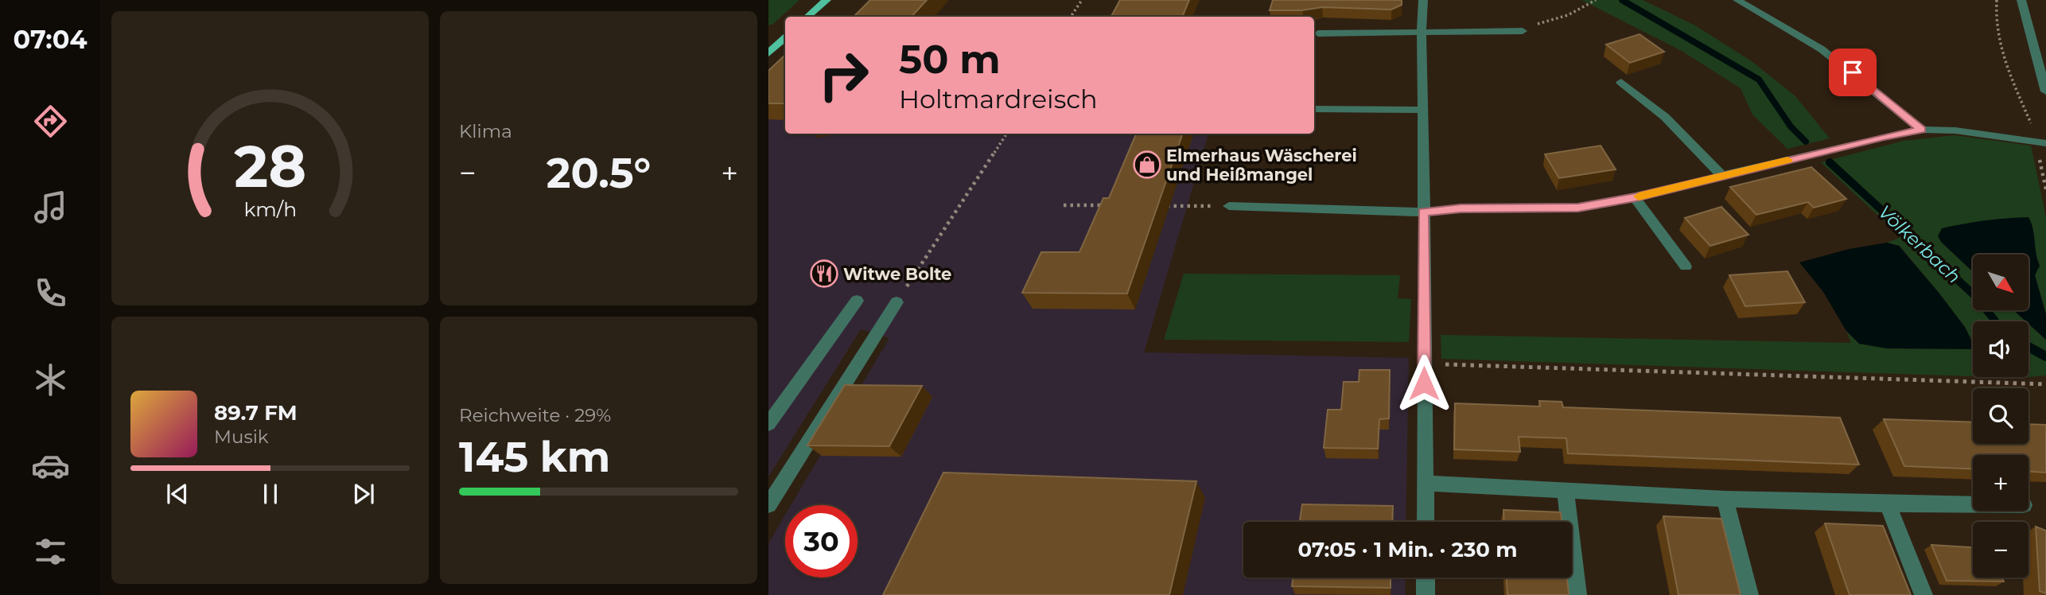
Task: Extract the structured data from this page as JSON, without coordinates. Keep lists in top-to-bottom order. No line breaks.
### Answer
{"water":["Völkerbach"],"places":{"shop":["Elmerhaus Wäscherei und Heißmangel"],"restaurant":["Witwe Bolte"]},"north":"bottom right","page":{"tabs":"07:04","tile":["Klima",["Reichweite · 29%","145 km"]],"turn":["50 m","Holtmardreisch"],"heat":["−","20.5°","+"],"map_buttons":["+","−"],"song":["89.7 FM","Musik"],"limit":"30","trip":"07:05 · 1 Min. · 230 m","gauge":["28","km/h"]}}
